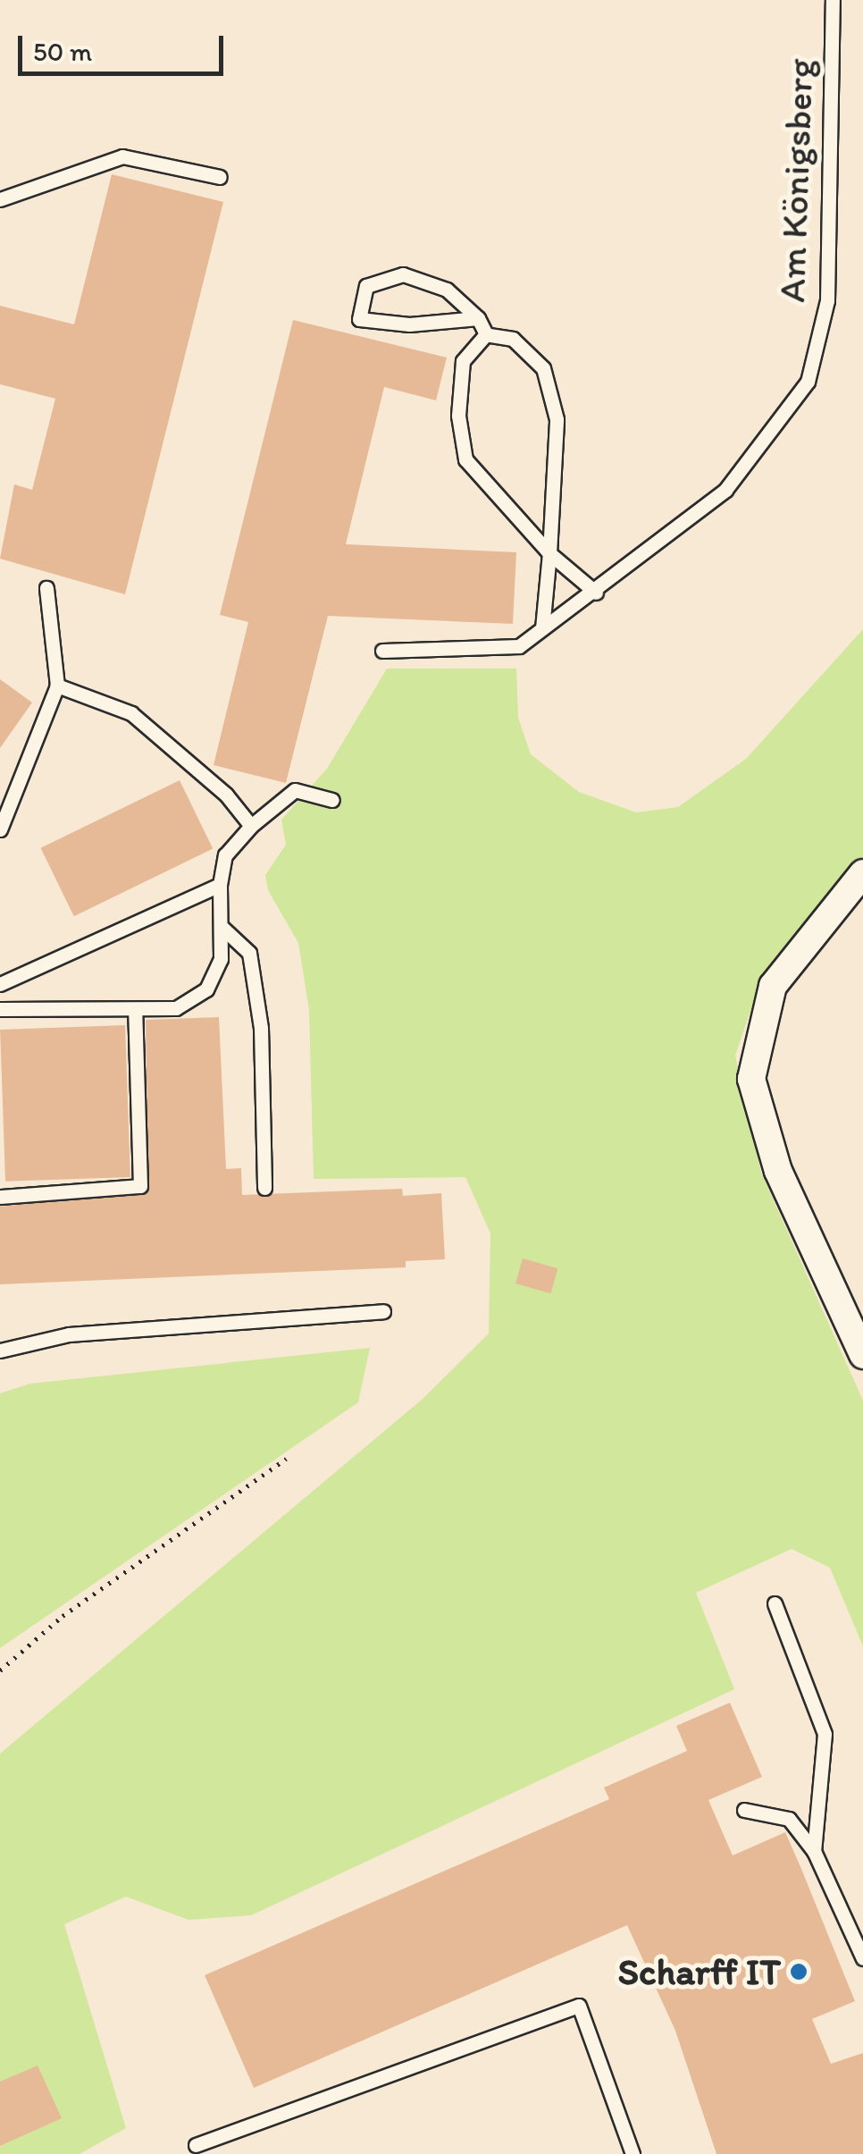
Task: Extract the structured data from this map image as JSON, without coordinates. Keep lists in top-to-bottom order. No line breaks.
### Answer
{"streets":{"lane":["Am Königsberg"]},"places":["Scharff IT"],"scale_bar":"50 m"}
